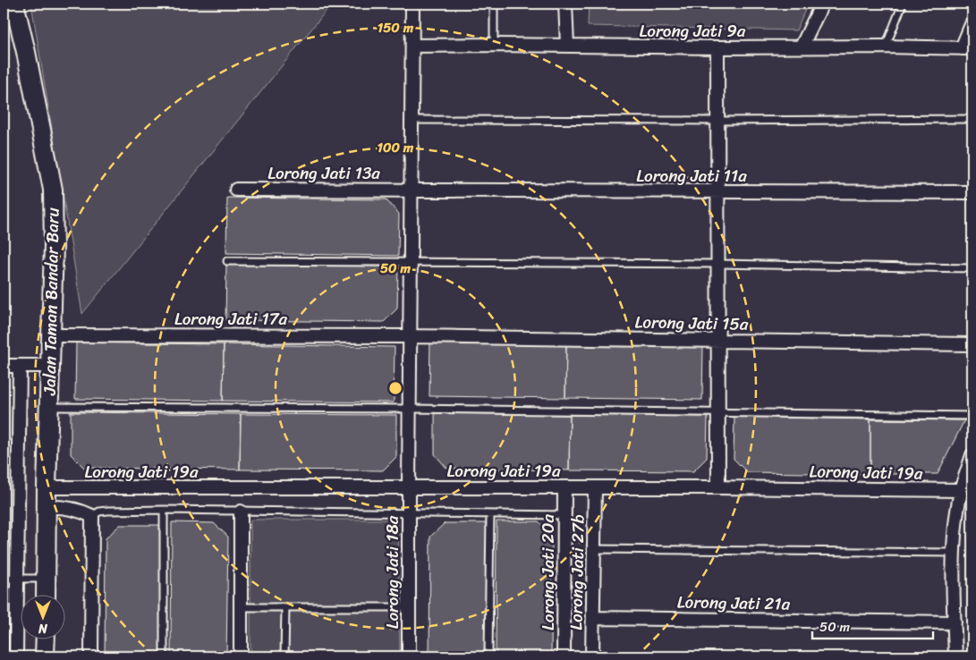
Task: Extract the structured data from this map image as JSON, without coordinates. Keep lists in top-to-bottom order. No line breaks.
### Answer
{"streets":{"street":["Lorong Jati 9a","Lorong Jati 13a","Lorong Jati 11a","Jalan Taman Bandar Baru","Lorong Jati 17a","Lorong Jati 15a","Lorong Jati 19a","Lorong Jati 18a","Lorong Jati 20a","Lorong Jati 27b","Lorong Jati 21a"]},"crossings":[["Lorong Jati 9a","Lorong Jati 18a"],["Lorong Jati 13a","Lorong Jati 11a"],["Lorong Jati 13a","Lorong Jati 18a"],["Lorong Jati 11a","Lorong Jati 18a"],["Jalan Taman Bandar Baru","Lorong Jati 17a"],["Jalan Taman Bandar Baru","Lorong Jati 19a"],["Lorong Jati 17a","Lorong Jati 15a"],["Lorong Jati 17a","Lorong Jati 18a"],["Lorong Jati 15a","Lorong Jati 18a"],["Lorong Jati 19a","Lorong Jati 18a"],["Lorong Jati 19a","Lorong Jati 20a"],["Lorong Jati 19a","Lorong Jati 27b"],["Lorong Jati 27b","Lorong Jati 21a"]],"scale_bar":"50 m","north":"bottom","rings":["150 m","100 m","50 m"]}
